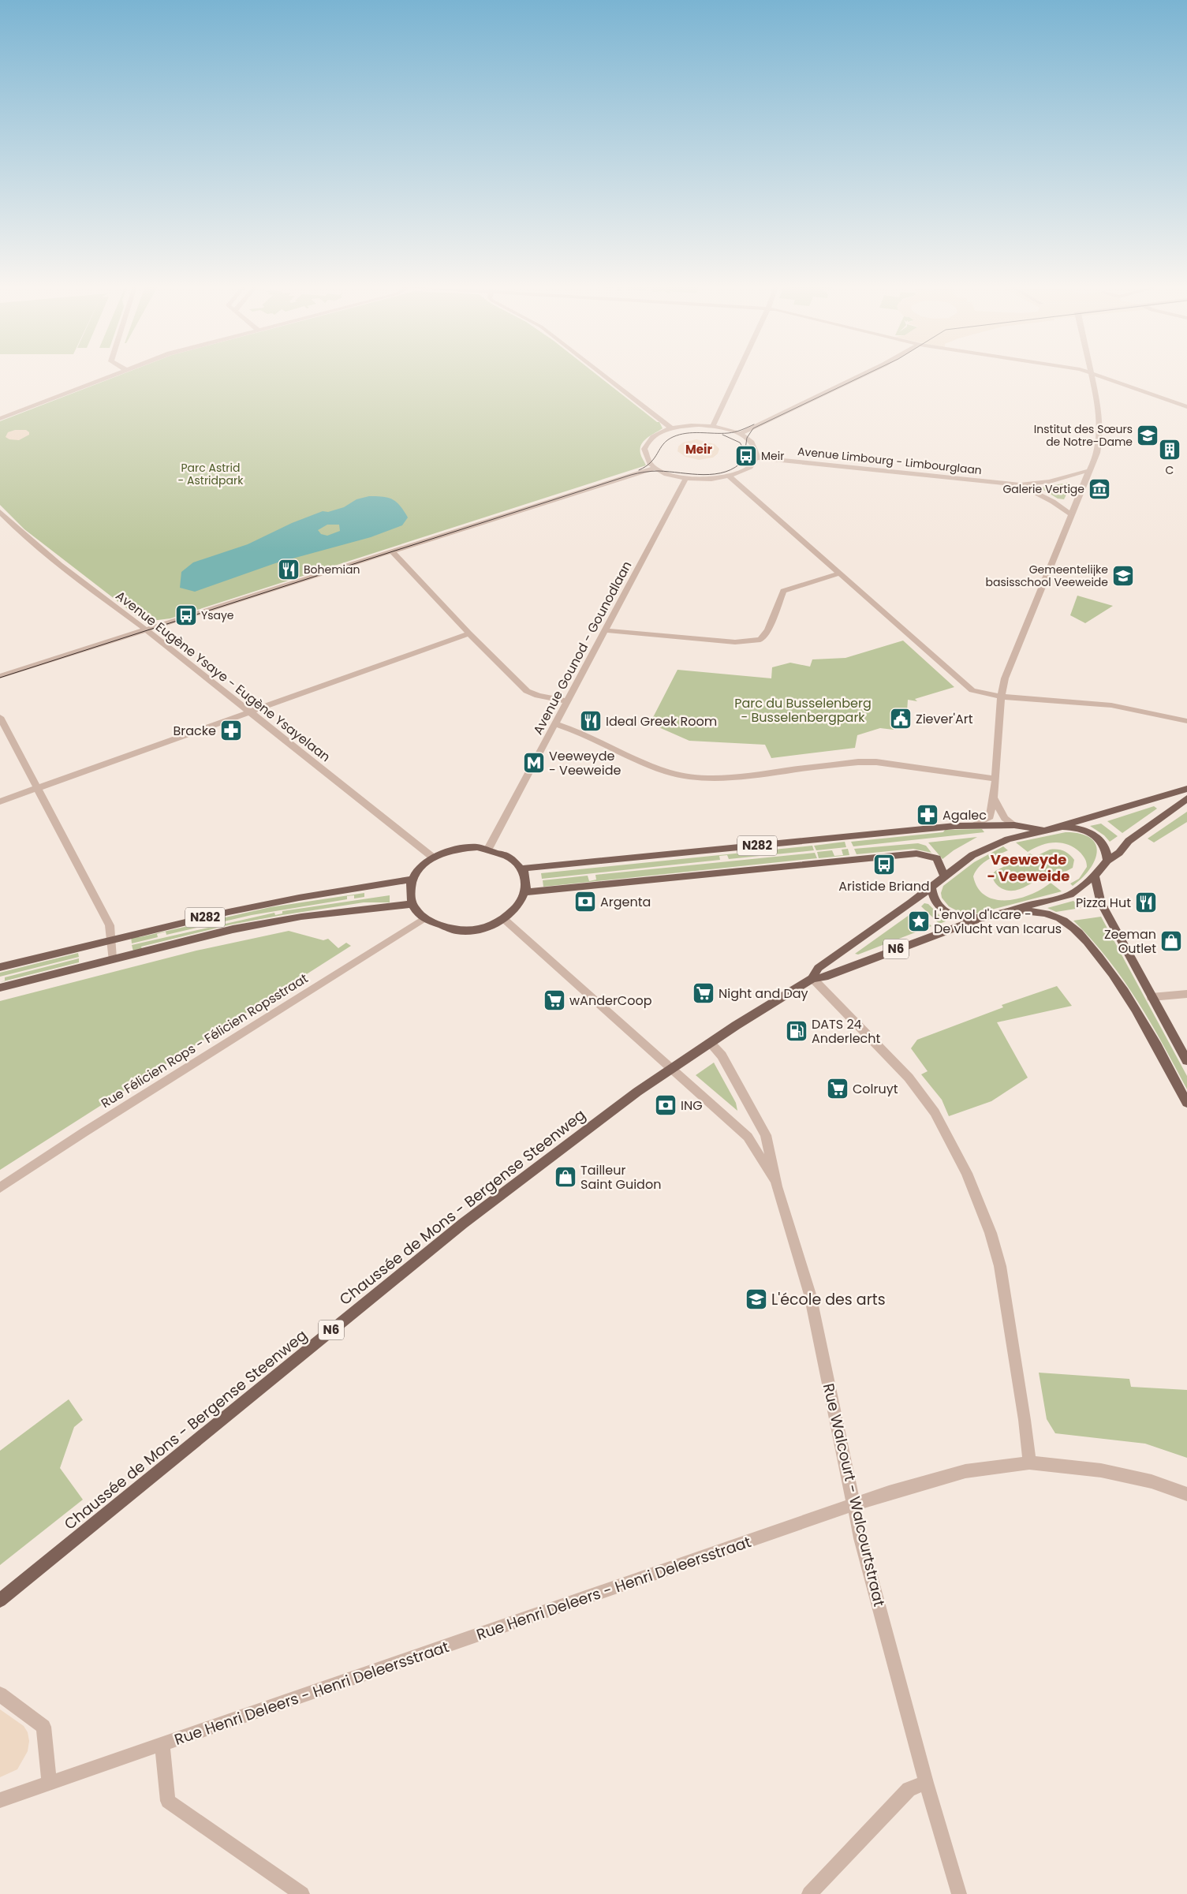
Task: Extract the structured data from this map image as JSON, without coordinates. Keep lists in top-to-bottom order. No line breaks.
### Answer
{"streets":{"main road":["N282","N6","Chaussée de Mons - Bergense Steenweg"],"street":["Avenue Limbourg - Limbourglaan","Avenue Gounod - Gounodlaan","Avenue Eugène Ysaye - Eugène Ysayelaan","Rue Félicien Rops - Félicien Ropsstraat","Rue Walcourt - Walcourtstraat","Rue Henri Deleers - Henri Deleersstraat"]},"crossings":[["Avenue Gounod - Gounodlaan","Avenue Eugène Ysaye - Eugène Ysayelaan"],["Avenue Gounod - Gounodlaan","N282"],["Avenue Gounod - Gounodlaan","Rue Félicien Rops - Félicien Ropsstraat"],["Avenue Gounod - Gounodlaan","Rue Walcourt - Walcourtstraat"],["Avenue Eugène Ysaye - Eugène Ysayelaan","N282"],["Avenue Eugène Ysaye - Eugène Ysayelaan","Rue Félicien Rops - Félicien Ropsstraat"],["Avenue Eugène Ysaye - Eugène Ysayelaan","Rue Walcourt - Walcourtstraat"],["N282","Rue Félicien Rops - Félicien Ropsstraat"],["N282","Chaussée de Mons - Bergense Steenweg"],["N282","Rue Walcourt - Walcourtstraat"],["Rue Félicien Rops - Félicien Ropsstraat","Rue Walcourt - Walcourtstraat"],["Chaussée de Mons - Bergense Steenweg","Rue Walcourt - Walcourtstraat"],["Rue Walcourt - Walcourtstraat","Rue Henri Deleers - Henri Deleersstraat"]],"districts":["Meir","Veeweyde - Veeweide"],"parks":["Parc Astrid - Astridpark","Parc du Busselenberg - Busselenbergpark"],"places":{"school or university":["Institut des Sœurs de Notre-Dame","Gemeentelijke basisschool Veeweide","L'école des arts"],"building":["C"],"bus stop":["Meir","Ysaye","Aristide Briand"],"museum":["Galerie Vertige"],"restaurant":["Bohemian","Ideal Greek Room","Pizza Hut"],"public building":["Ziever'Art"],"pharmacy":["Bracke","Agalec"],"metro station":["Veeweyde - Veeweide"],"bank":["Argenta","ING"],"place":["L'envol d'Icare - De vlucht van Icarus"],"shop":["Zeeman Outlet","Tailleur Saint Guidon"],"supermarket":["Night and Day","wAnderCoop","Colruyt"],"fuel station":["DATS 24 Anderlecht"]}}
